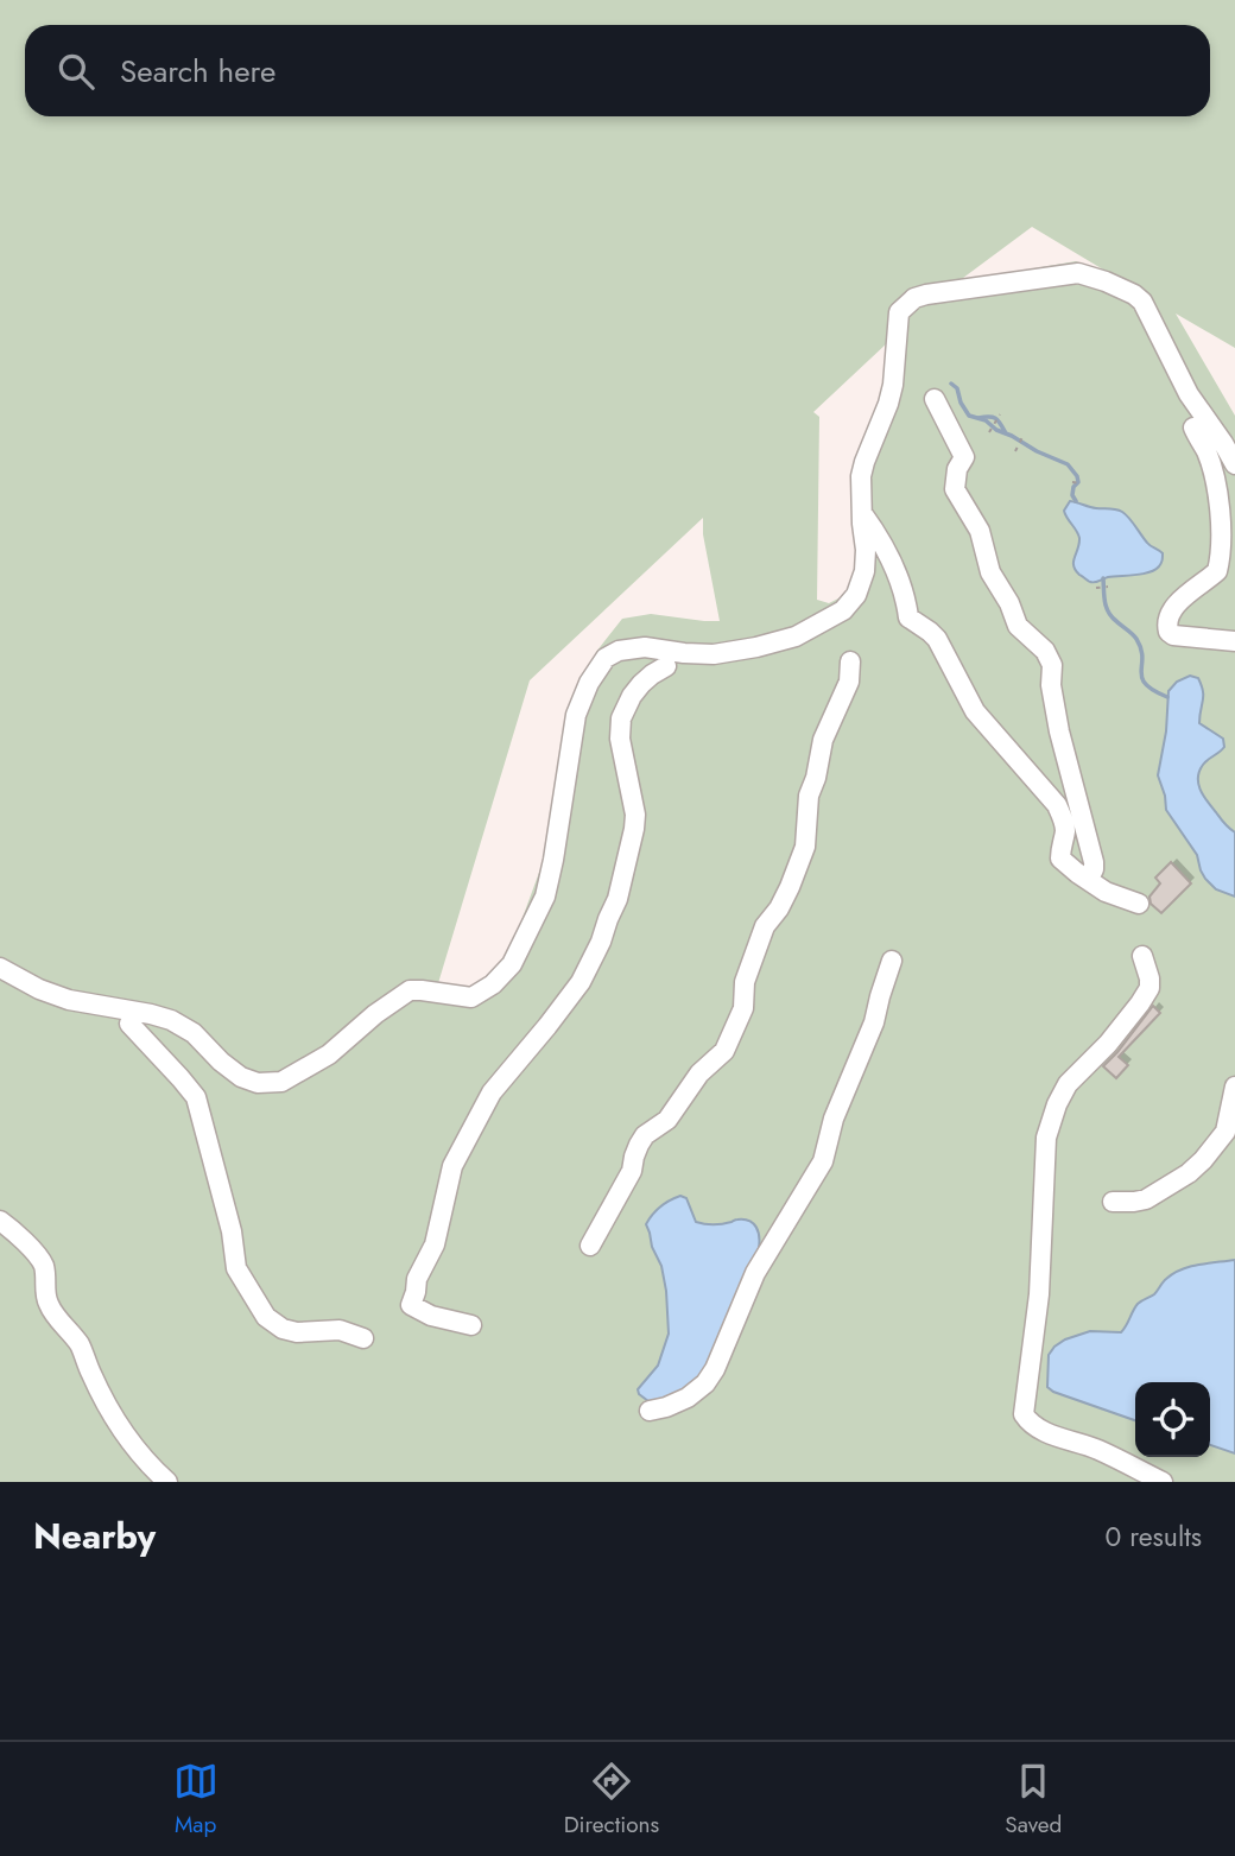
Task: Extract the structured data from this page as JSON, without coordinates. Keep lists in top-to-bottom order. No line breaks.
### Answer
{"page":{"search":"Search here","heading":["Nearby","0 results"],"nav":["Map","Directions","Saved"]}}
